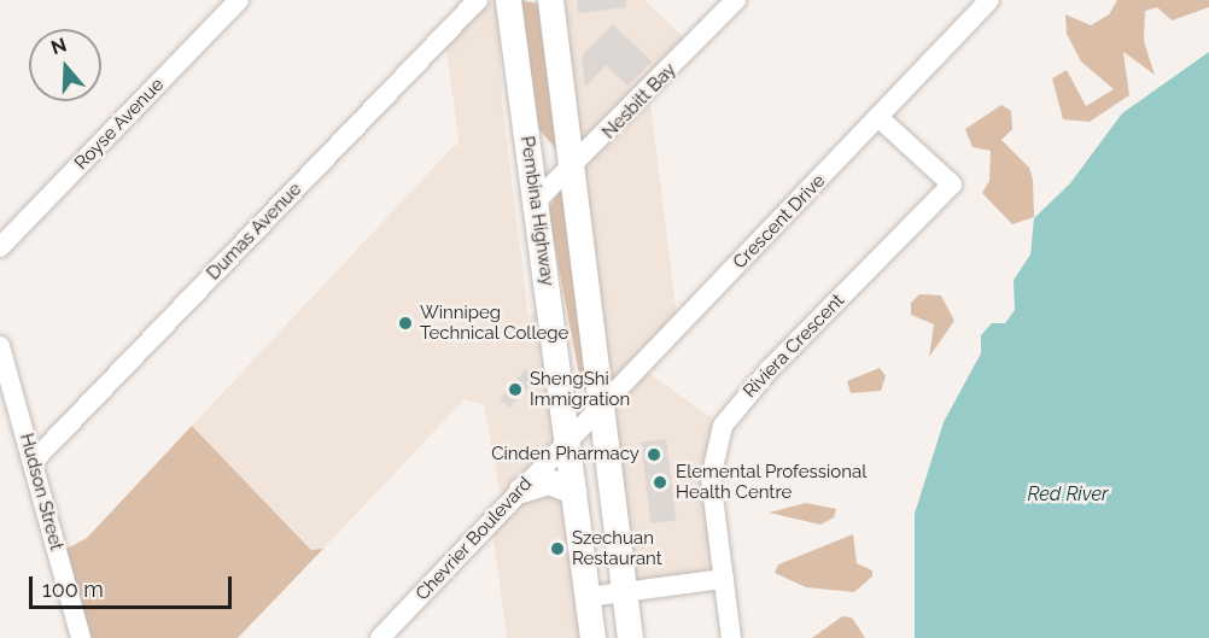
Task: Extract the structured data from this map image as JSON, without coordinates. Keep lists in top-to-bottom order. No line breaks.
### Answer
{"streets":{"main road":["Pembina Highway"],"street":["Nesbitt Bay","Royse Avenue","Crescent Drive","Dumas Avenue","Riviera Crescent","Hudson Street","Chevrier Boulevard"]},"crossings":[["Nesbitt Bay","Pembina Highway"],["Pembina Highway","Crescent Drive"],["Pembina Highway","Chevrier Boulevard"],["Crescent Drive","Riviera Crescent"],["Crescent Drive","Chevrier Boulevard"],["Dumas Avenue","Hudson Street"]],"water":["Red River"],"places":["Winnipeg Technical College","ShengShi Immigration","Cinden Pharmacy","Elemental Professional Health Centre","Szechuan Restaurant"],"scale_bar":"100 m","north":"top"}
